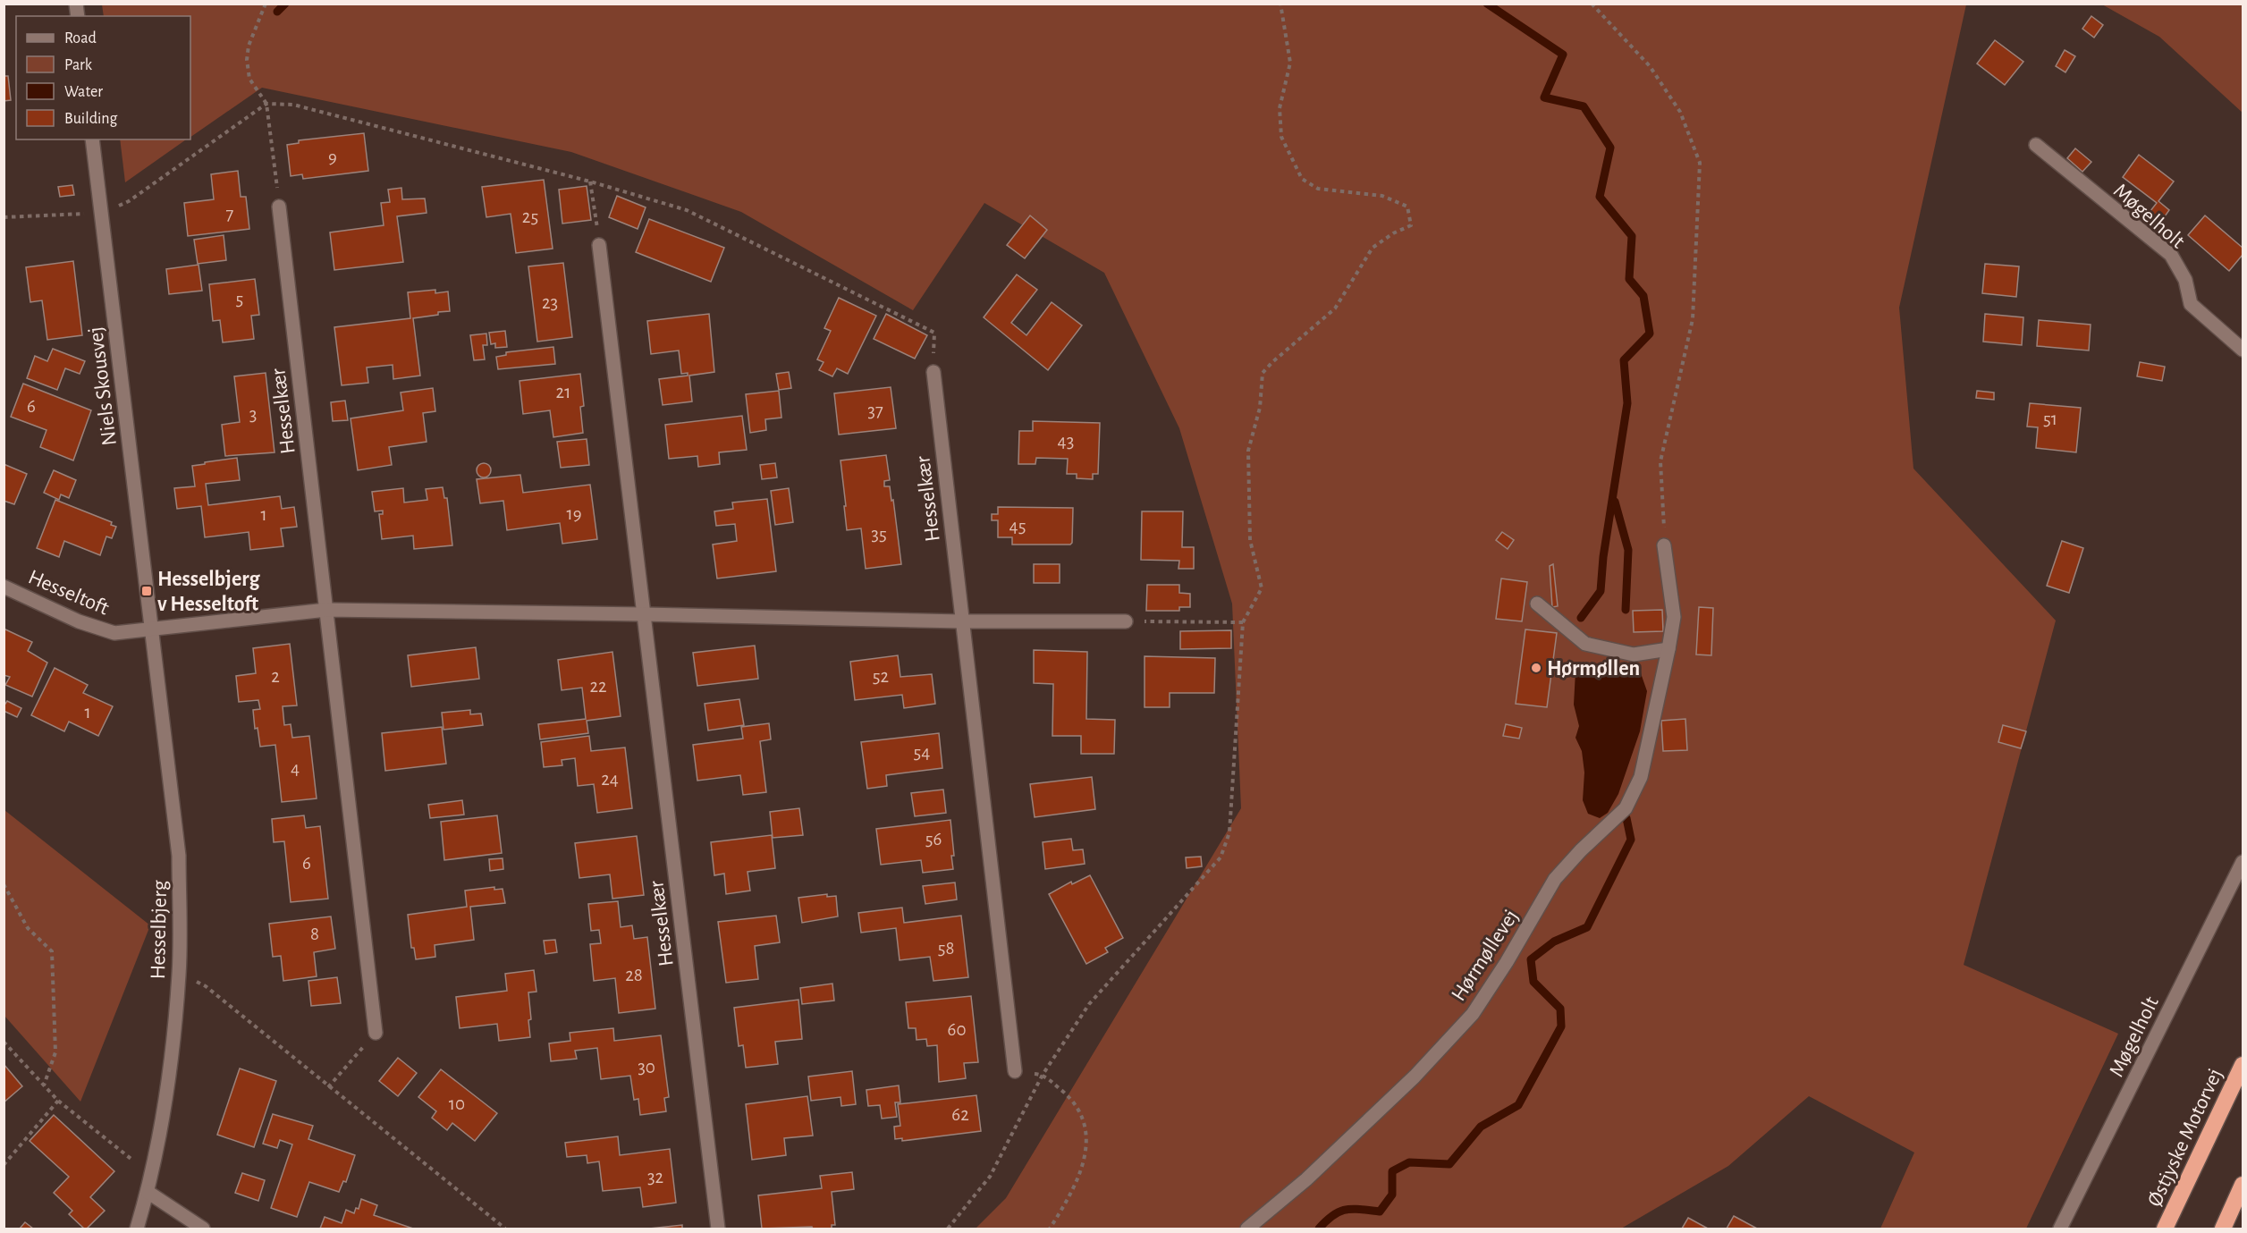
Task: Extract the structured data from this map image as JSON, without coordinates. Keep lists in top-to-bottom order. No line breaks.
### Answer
{"streets":{"highway":["Østjyske Motorvej"],"street":["Møgelholt","Niels Skousvej","Hesselkær","Hesseltoft","Hesselbjerg","Hørmøllevej"]},"crossings":[["Niels Skousvej","Hesseltoft"],["Niels Skousvej","Hesselbjerg"],["Hesseltoft","Hesselbjerg"]],"places":{"transit":["Hesselbjerg v Hesseltoft"],"other":["Hørmøllen"]},"house_numbers":["9","7","25","5","23","21","6","37","3","51","43","19","1","45","35","2","52","22","1","54","4","24","56","6","8","58","28","60","30","10","62","32"],"legend":["Road","Park","Water","Building"]}
